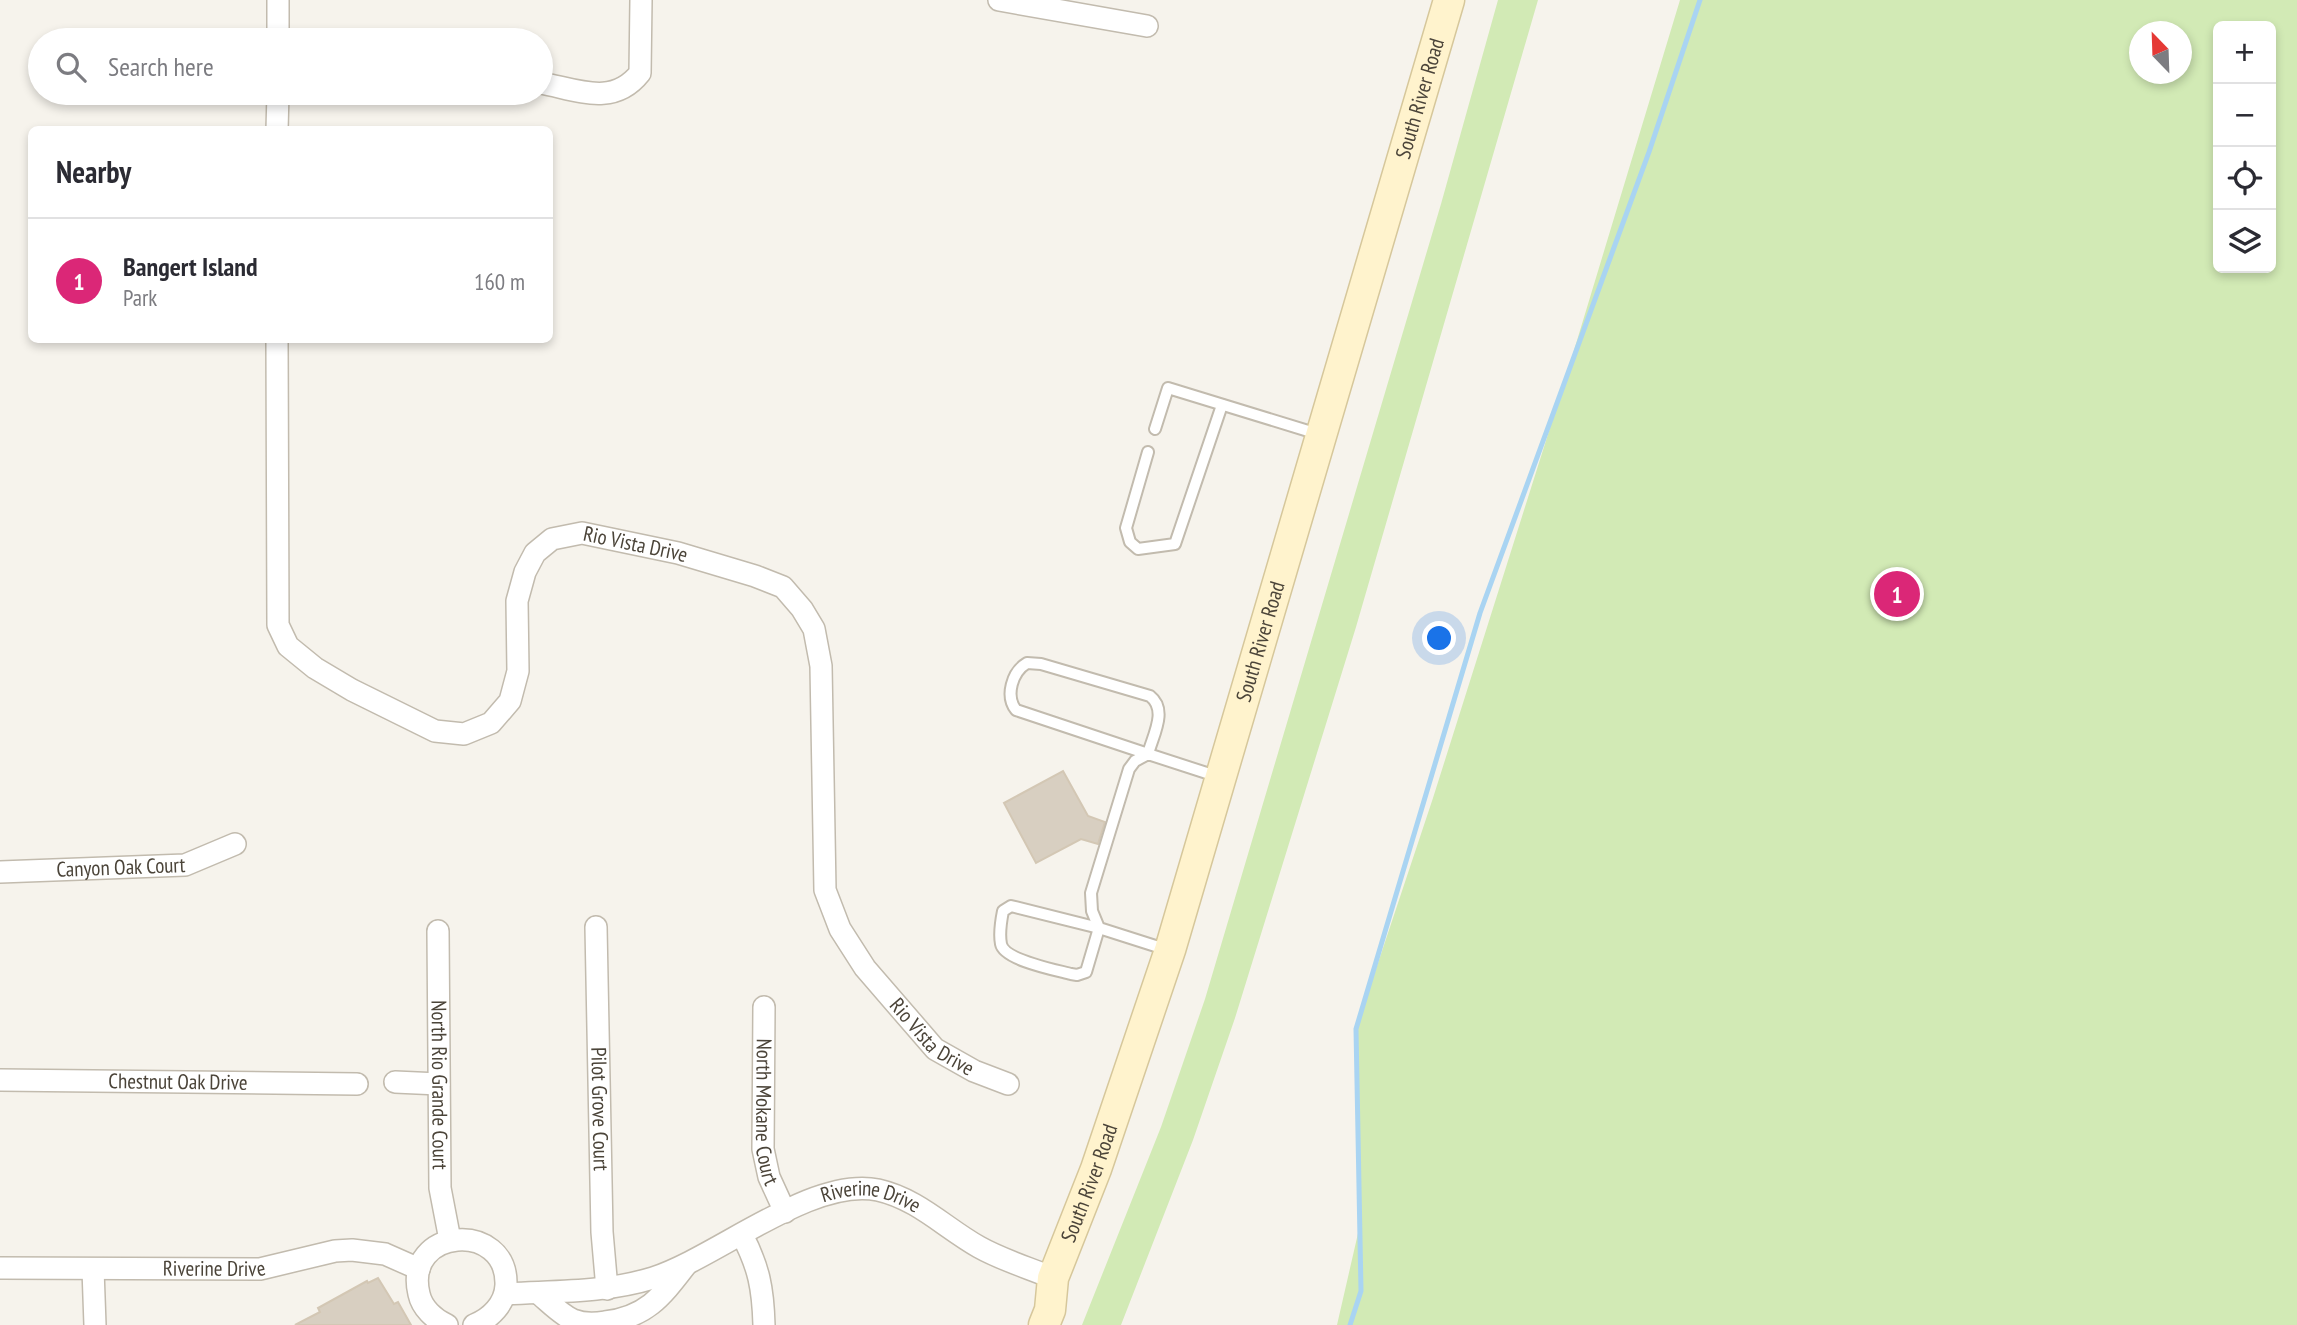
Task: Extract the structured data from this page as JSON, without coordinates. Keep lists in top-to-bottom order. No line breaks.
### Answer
{"streets":{"main road":["South River Road"],"street":["Rio Vista Drive","Canyon Oak Court","Chestnut Oak Drive","North Rio Grande Court","Pilot Grove Court","North Mokane Court","Riverine Drive"]},"crossings":[["South River Road","Riverine Drive"],["Pilot Grove Court","Riverine Drive"],["North Mokane Court","Riverine Drive"]],"north":"top left","page":{"map_buttons":["+","−"],"search":"Search here","heading":"Nearby","list":[{"mark":"1","name":"Bangert Island","note":"Park","value":"160 m"}],"pins":"1"}}
